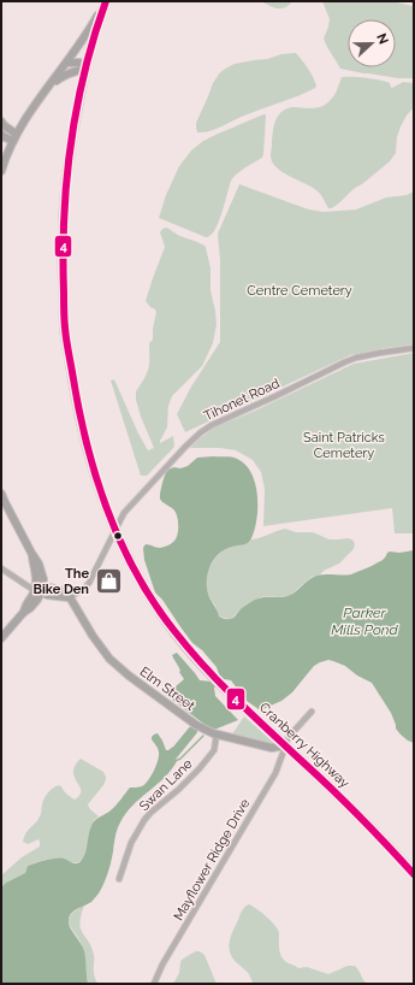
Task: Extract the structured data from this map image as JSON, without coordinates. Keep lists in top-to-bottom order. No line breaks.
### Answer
{"streets":{"main road":["Elm Street","Cranberry Highway"],"street":["Tihonet Road","Swan Lane","Mayflower Ridge Drive"]},"crossings":[["Tihonet Road","Elm Street"],["Tihonet Road","Cranberry Highway"],["Elm Street","Cranberry Highway"],["Elm Street","Swan Lane"],["Elm Street","Mayflower Ridge Drive"],["Cranberry Highway","Mayflower Ridge Drive"]],"water":["Parker Mills Pond"],"parks":["Centre Cemetery","Saint Patricks Cemetery"],"places":{"shop":["The Bike Den"]},"lines":["transit line 4"],"north":"right"}
